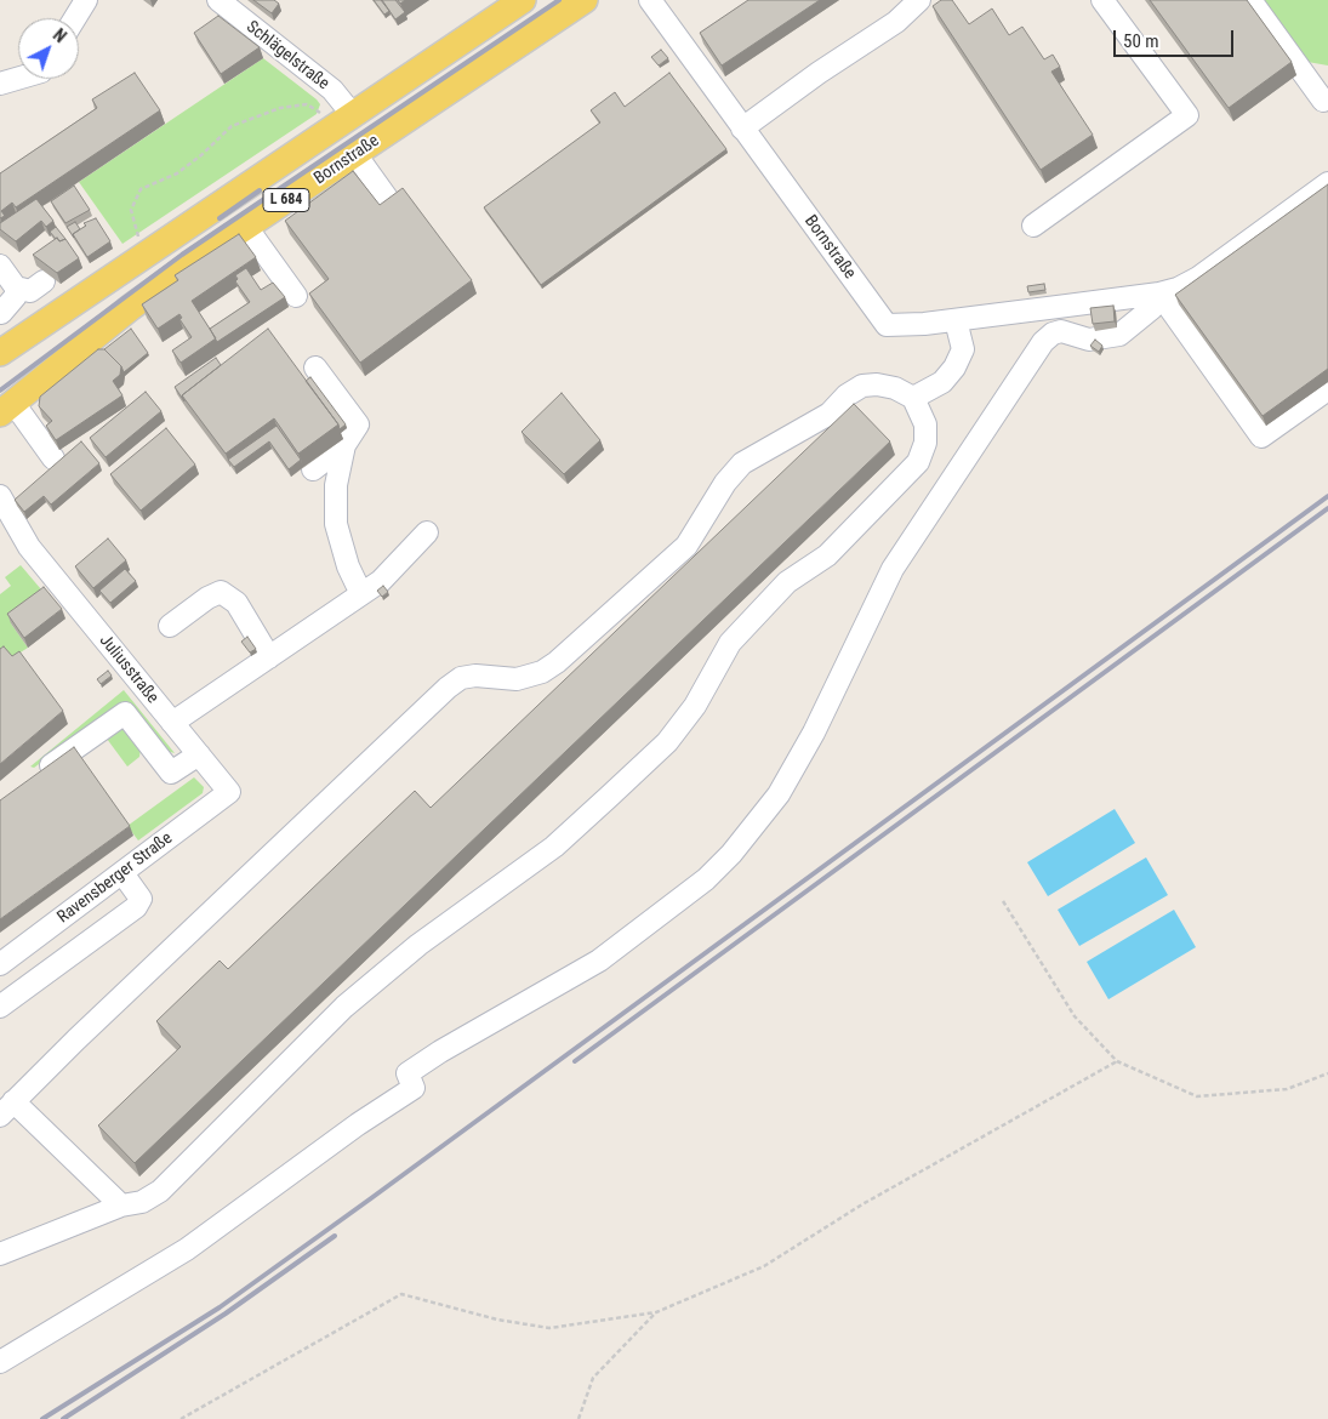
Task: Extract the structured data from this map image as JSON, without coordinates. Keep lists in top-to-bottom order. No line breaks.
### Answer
{"streets":{"main road":["Bornstraße","L 684"],"street":["Schlägelstraße","Juliusstraße","Ravensberger Straße"]},"crossings":[["Schlägelstraße","Bornstraße"],["Juliusstraße","Ravensberger Straße"]],"scale_bar":"50 m","north":"top right"}
